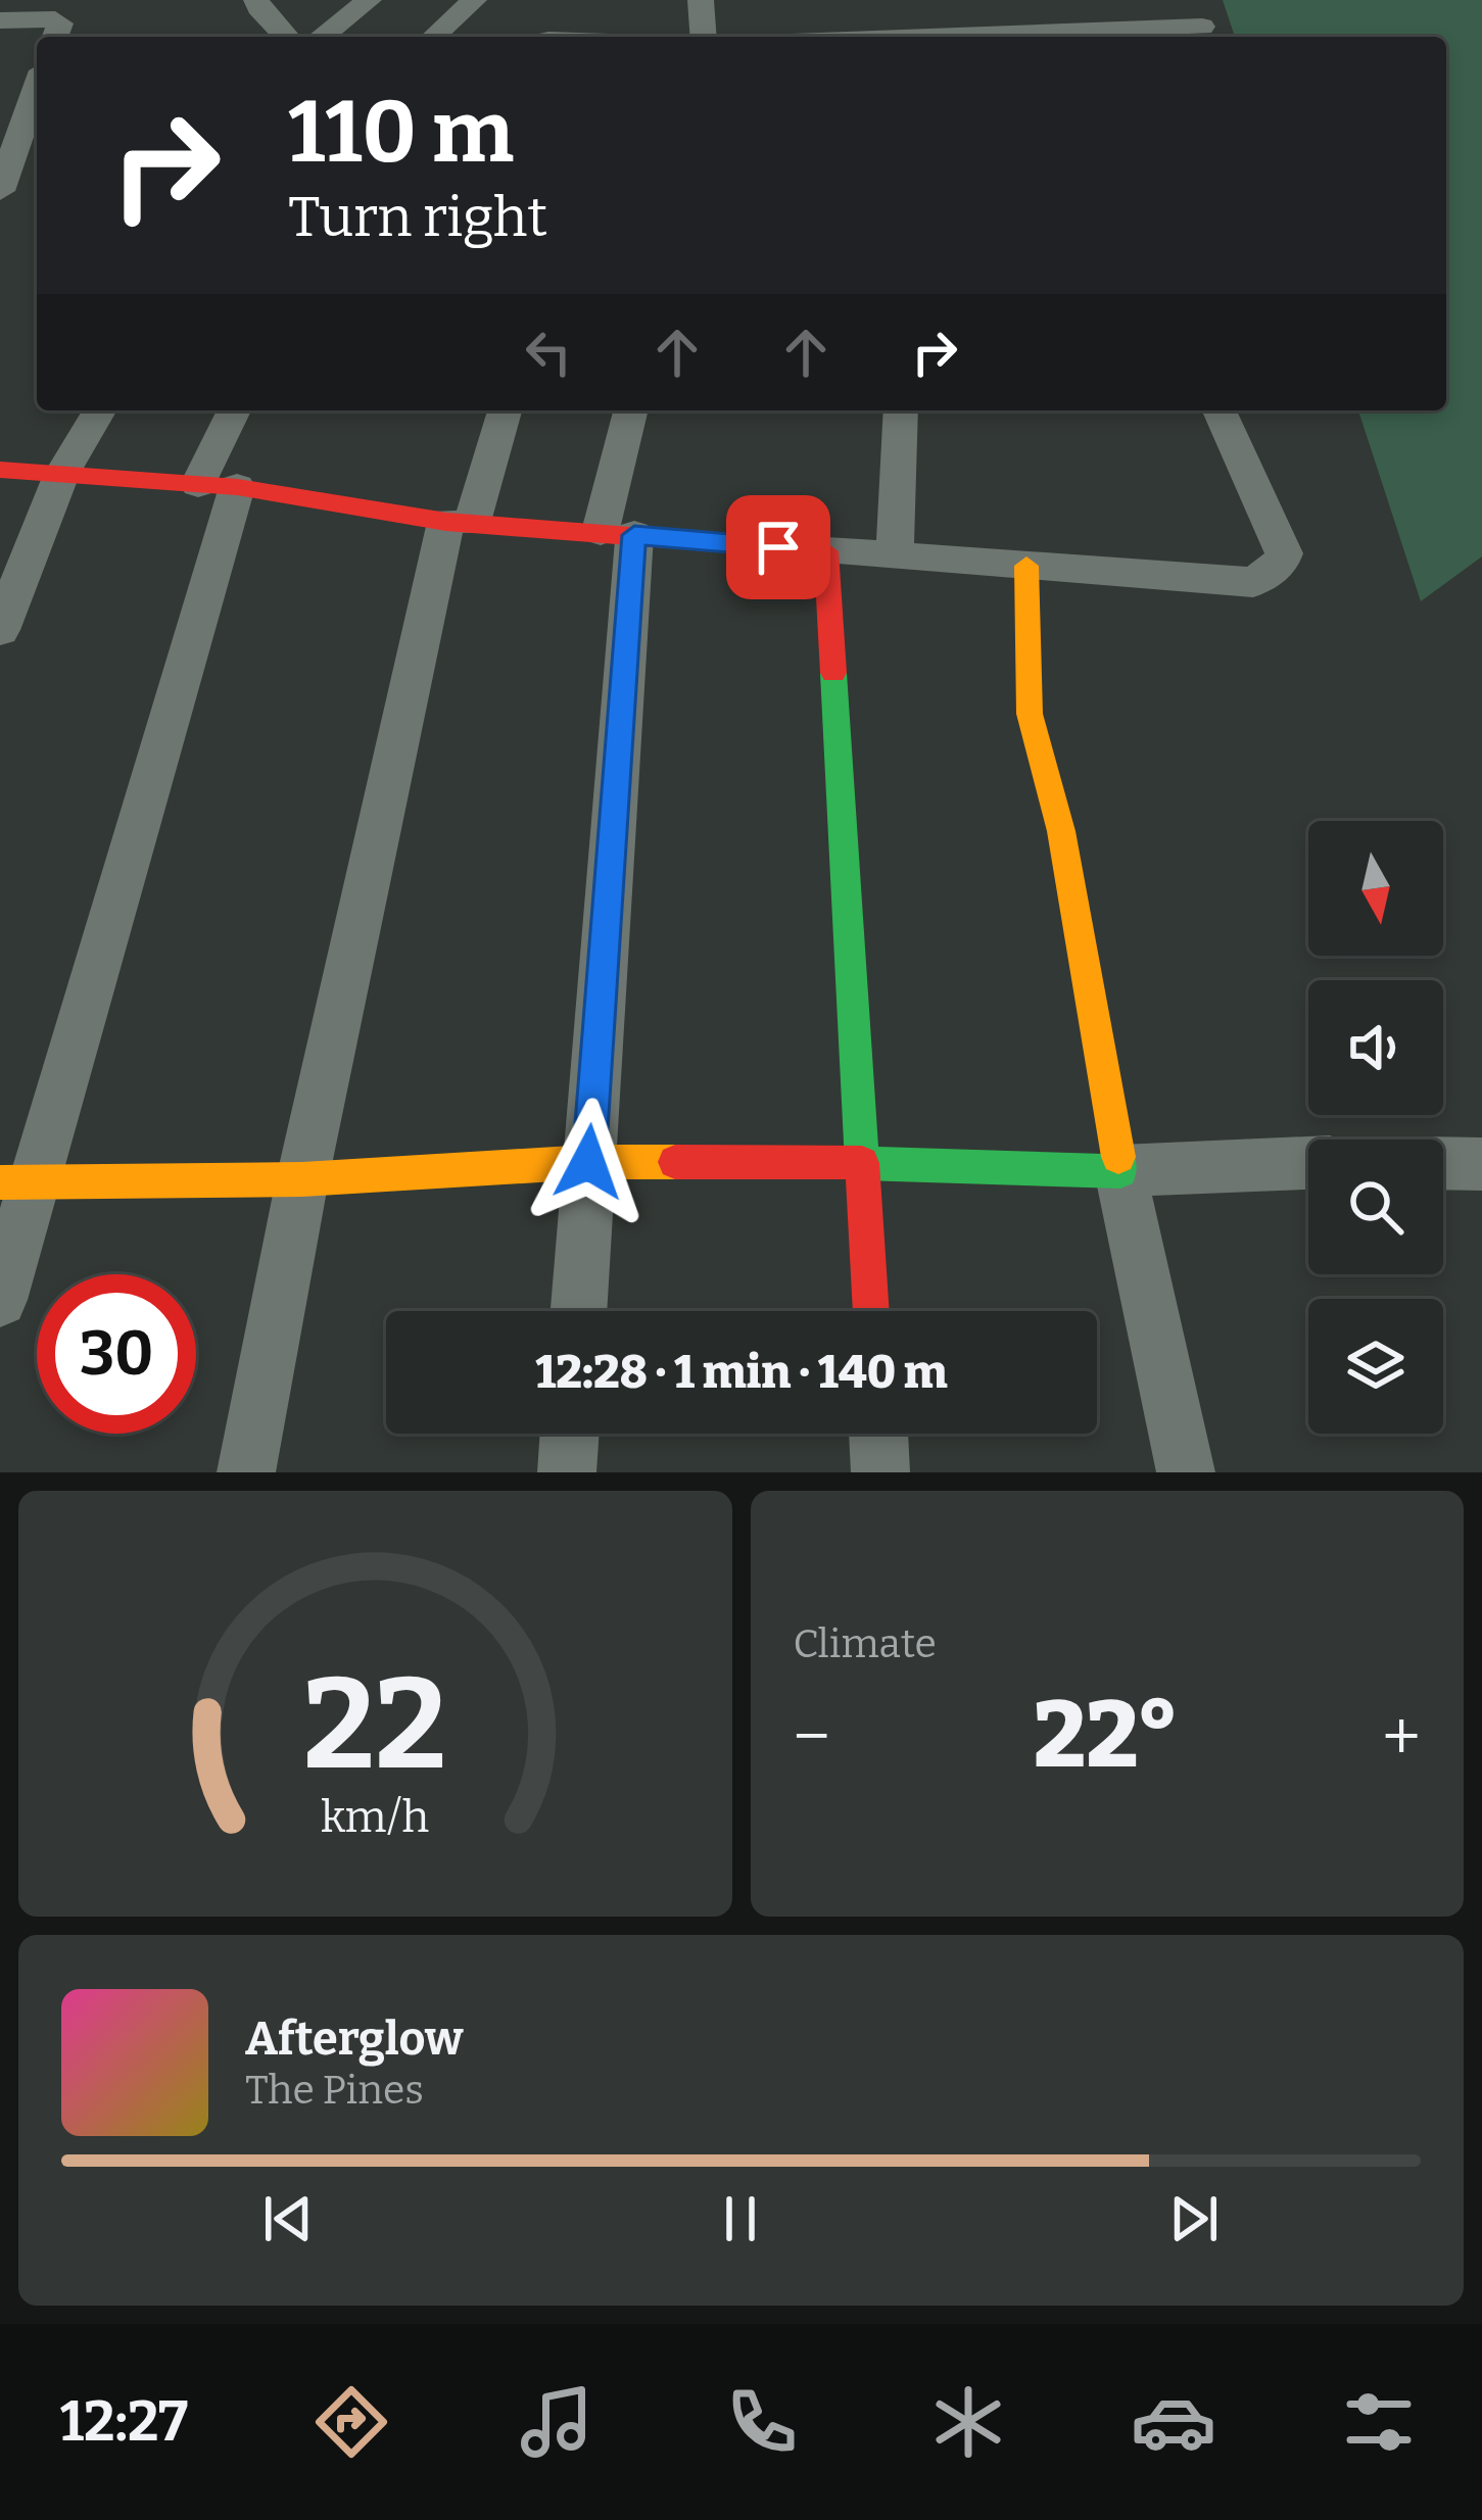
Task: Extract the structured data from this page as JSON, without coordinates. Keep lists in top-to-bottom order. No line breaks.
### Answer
{"north":"bottom","page":{"turn":["110 m","Turn right"],"limit":"30","trip":"12:28 · 1 min · 140 m","tile":"Climate","heat":["−","22°","+"],"song":["Afterglow","The Pines"],"tabs":"12:27","gauge":["22","km/h"]}}
